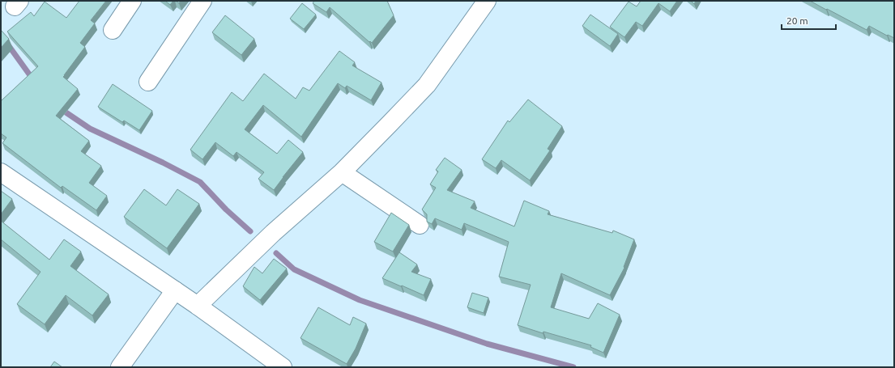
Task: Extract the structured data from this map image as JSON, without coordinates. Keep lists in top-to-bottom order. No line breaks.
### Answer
{"scale_bar":"20 m"}
